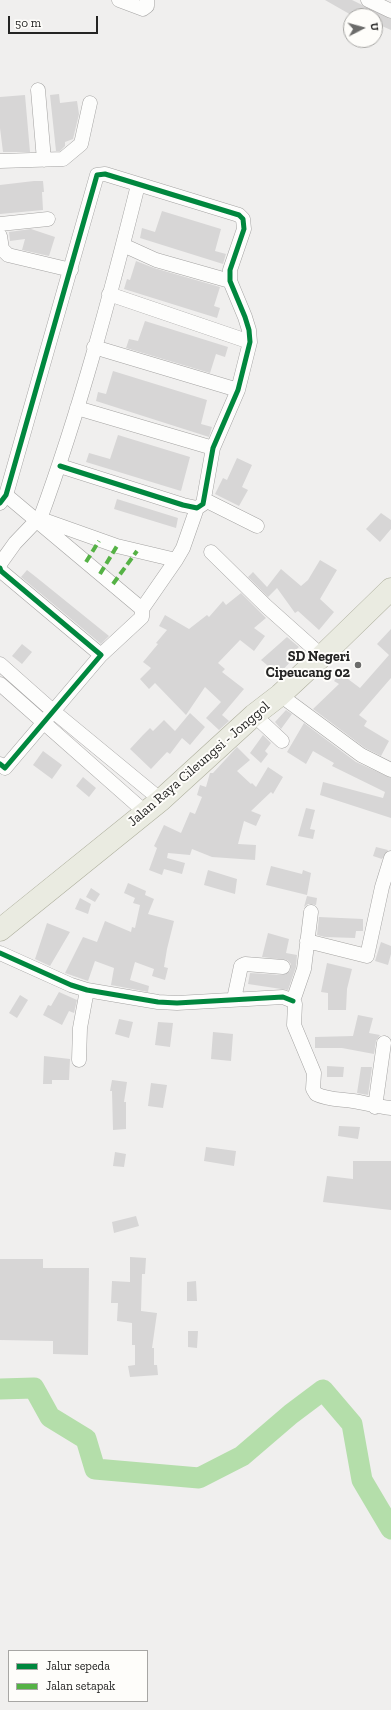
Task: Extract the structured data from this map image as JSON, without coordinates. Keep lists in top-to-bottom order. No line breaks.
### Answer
{"streets":{"main road":["Jalan Raya Cileungsi - Jonggol"]},"places":["SD Negeri Cipeucang 02"],"legend":["Jalur sepeda","Jalan setapak"],"scale_bar":"50 m","north":"right"}
